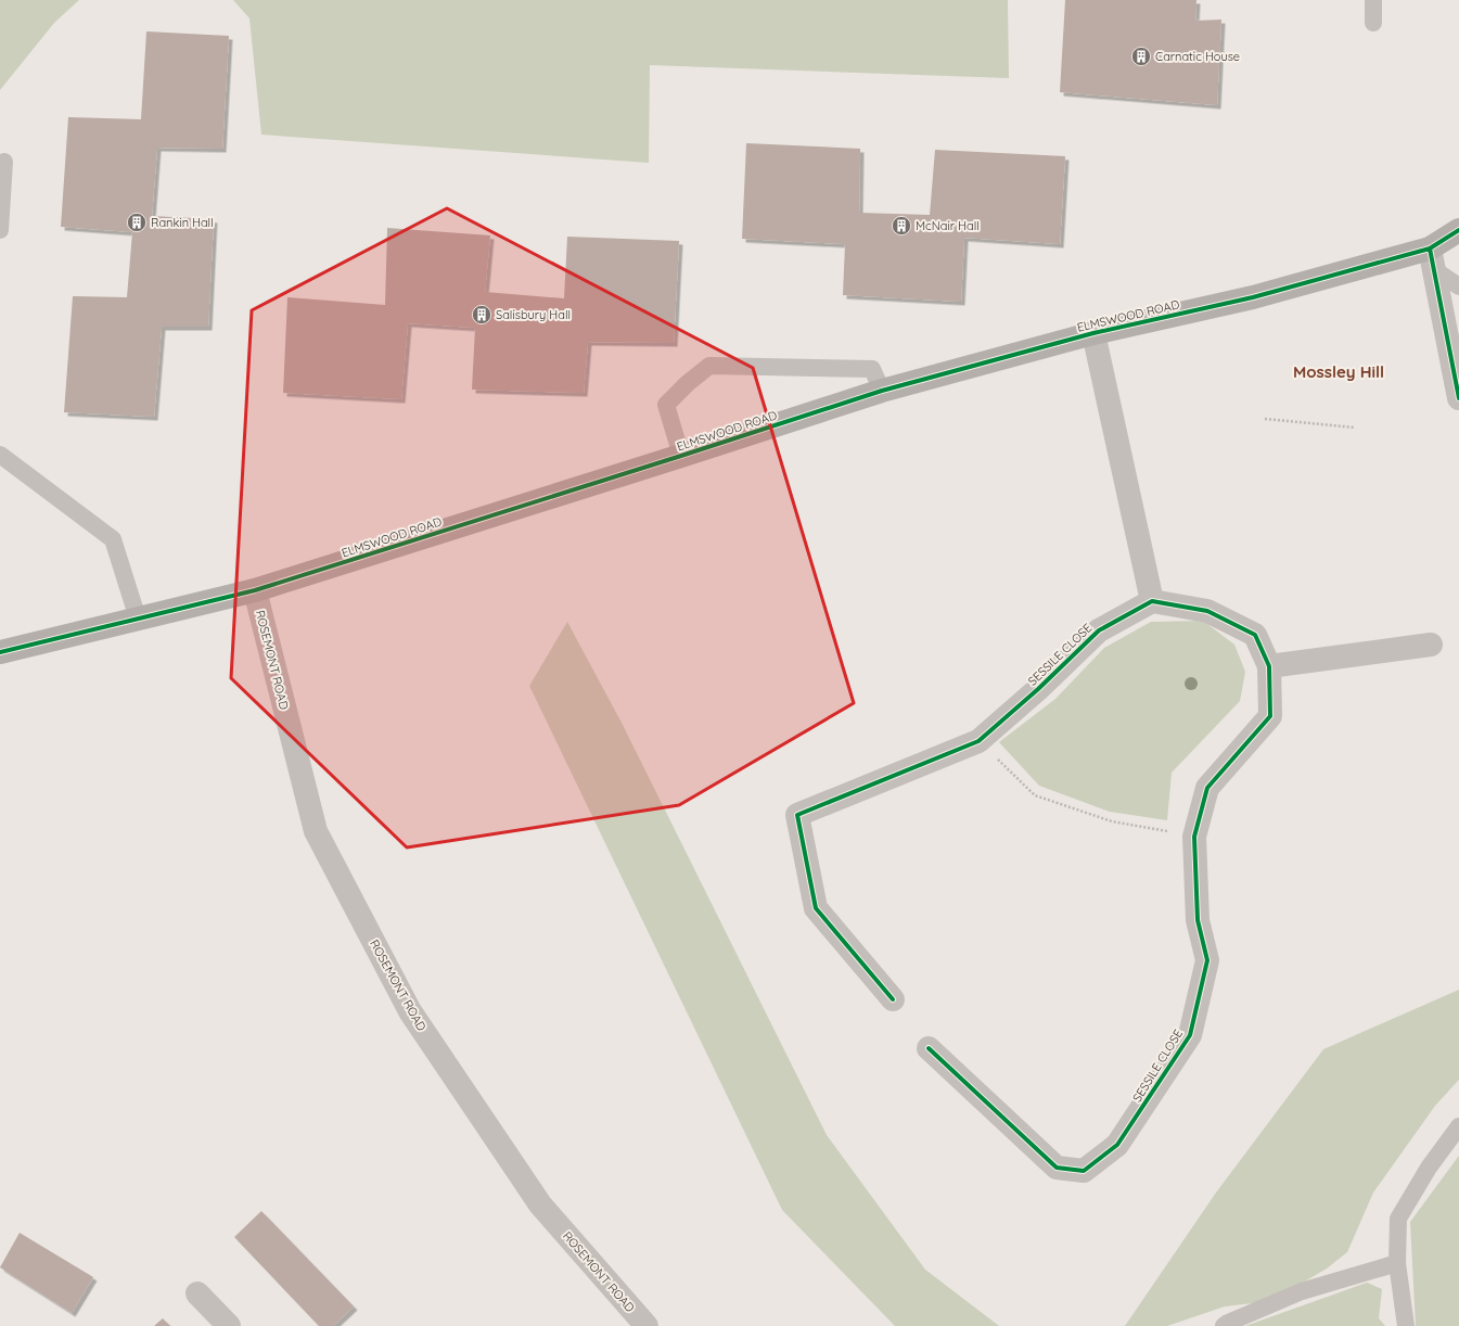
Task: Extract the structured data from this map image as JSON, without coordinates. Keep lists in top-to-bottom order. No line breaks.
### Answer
{"streets":{"street":["ELMSWOOD ROAD","SESSILE CLOSE","ROSEMONT ROAD"]},"crossings":[["ELMSWOOD ROAD","ROSEMONT ROAD"]],"districts":["Mossley Hill"],"places":{"building":["Carnatic House","Rankin Hall","McNair Hall","Salisbury Hall"]}}
